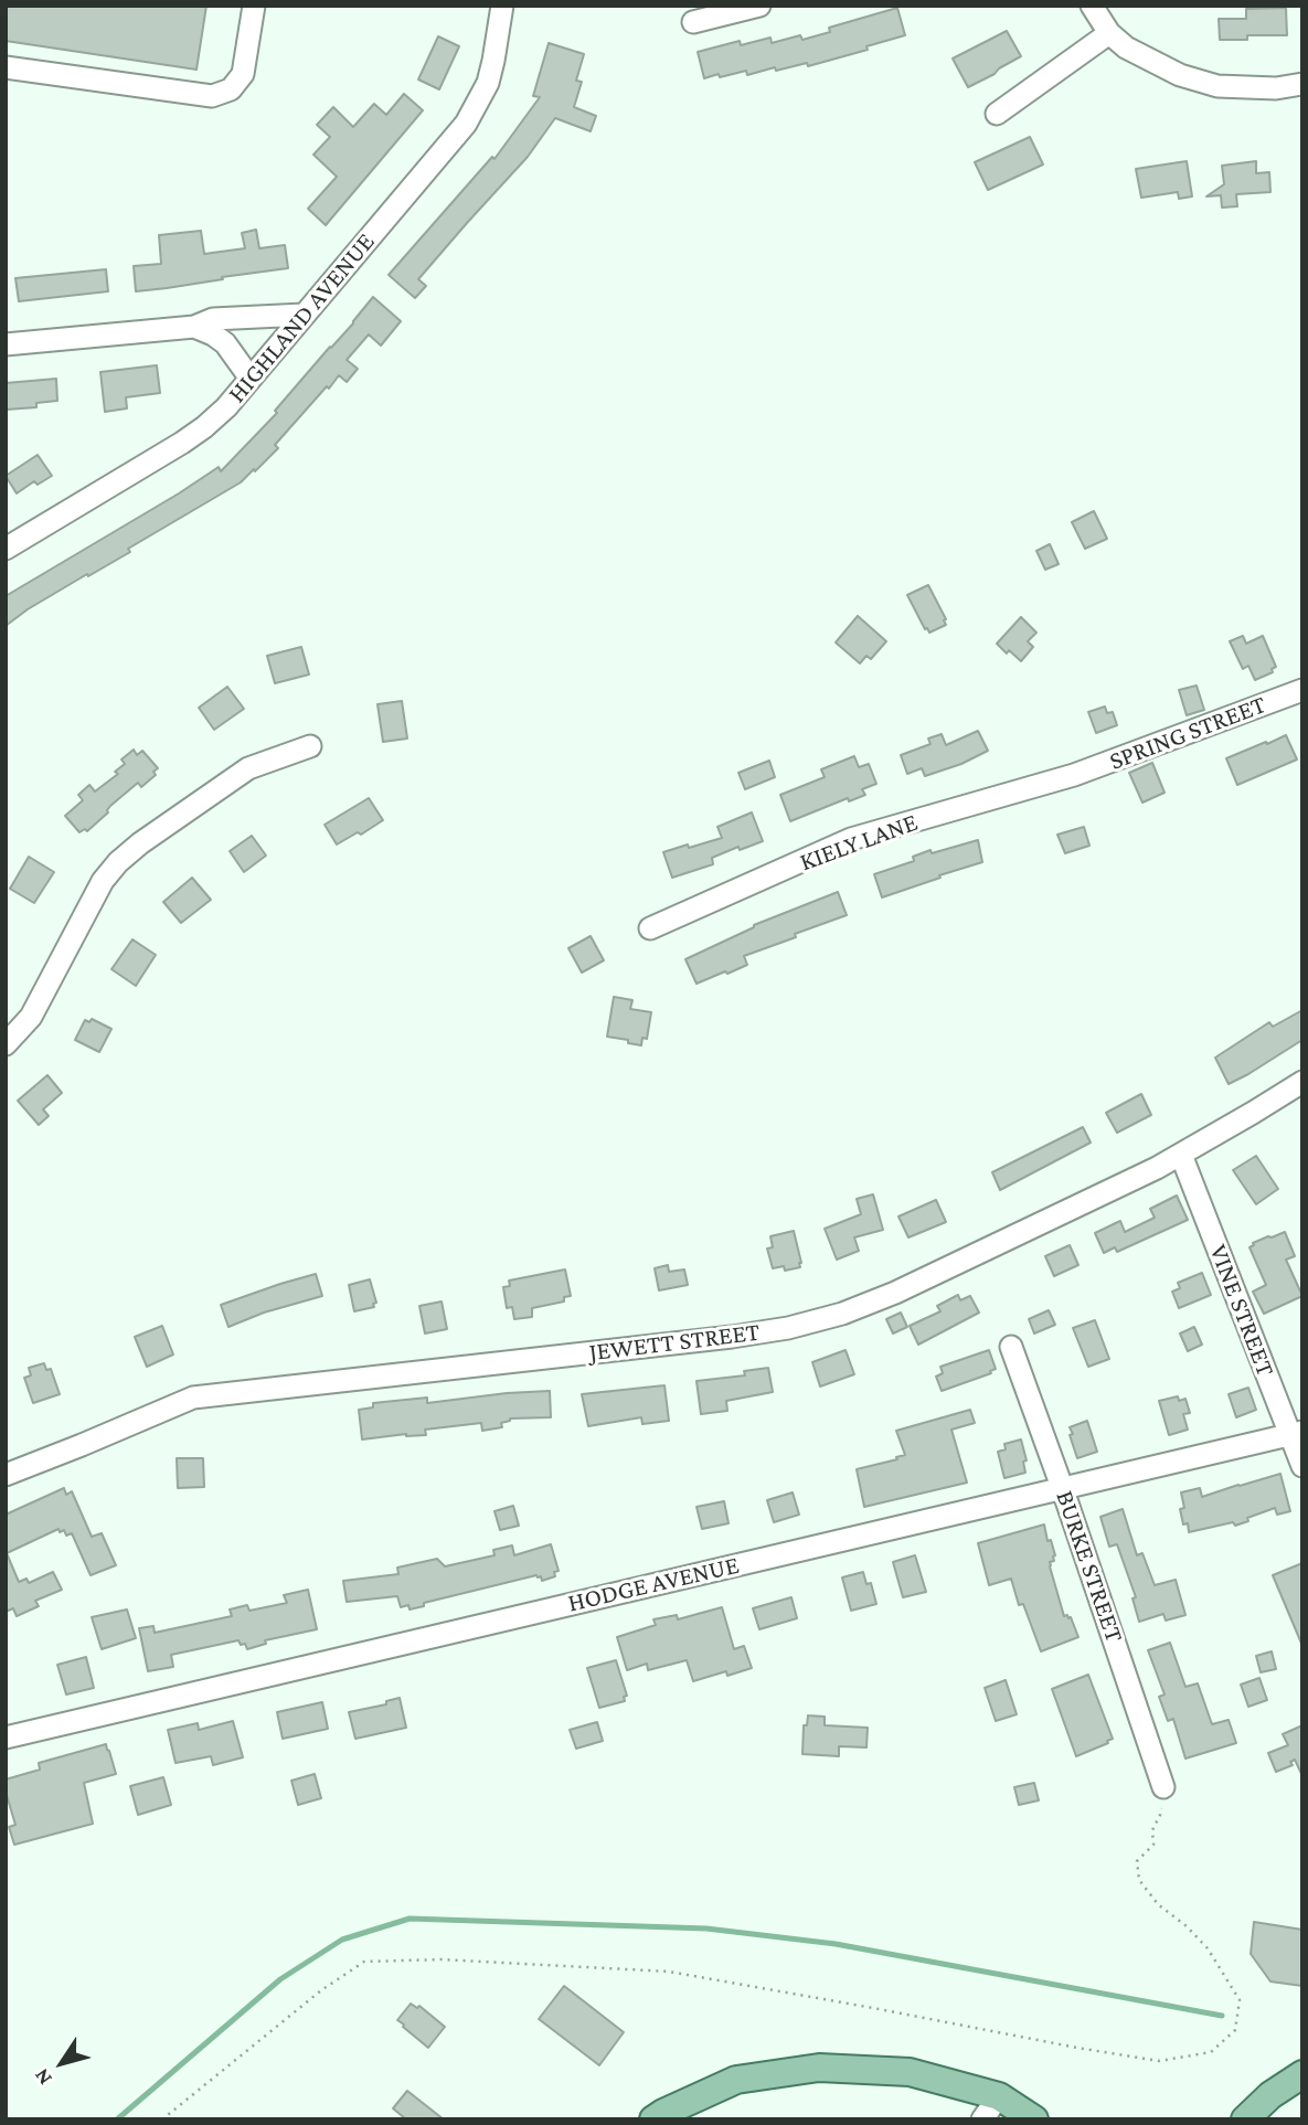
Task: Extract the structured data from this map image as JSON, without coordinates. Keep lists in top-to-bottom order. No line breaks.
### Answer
{"streets":{"street":["HIGHLAND AVENUE","SPRING STREET","KIELY LANE","VINE STREET","JEWETT STREET","BURKE STREET","HODGE AVENUE"]},"crossings":[["SPRING STREET","KIELY LANE"],["VINE STREET","JEWETT STREET"],["VINE STREET","HODGE AVENUE"],["BURKE STREET","HODGE AVENUE"]],"north":"bottom left"}
